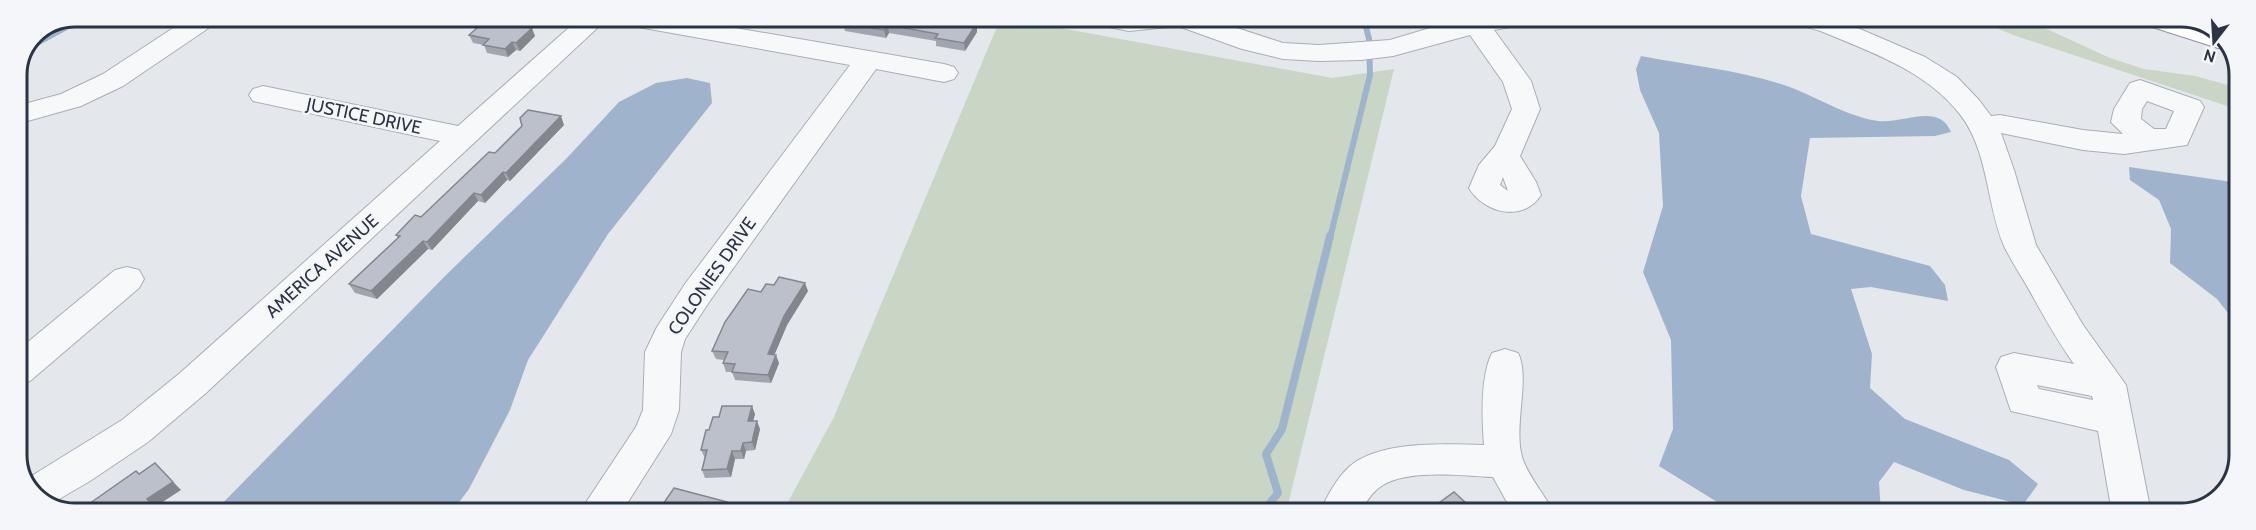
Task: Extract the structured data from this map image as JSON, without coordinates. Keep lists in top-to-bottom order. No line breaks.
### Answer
{"streets":{"street":["JUSTICE DRIVE","AMERICA AVENUE","COLONIES DRIVE"]},"crossings":[["JUSTICE DRIVE","AMERICA AVENUE"]],"north":"bottom"}
